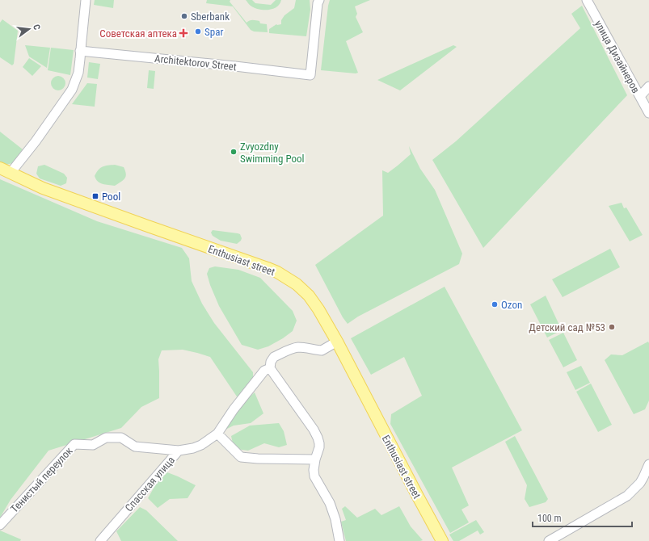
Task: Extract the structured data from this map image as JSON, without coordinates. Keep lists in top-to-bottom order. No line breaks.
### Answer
{"streets":{"main road":["Enthusiast street"],"street":["улица Дизайнеров","Architektorov Street","Тенистый переулок","Спасская улица"]},"crossings":[["Тенистый переулок","Спасская улица"]],"places":{"other":["Sberbank","Spar","Zvyozdny Swimming Pool","Ozon","Детский сад №53"],"health":["Советская аптека"],"transit":["Pool"]},"scale_bar":"100 m","north":"right"}
